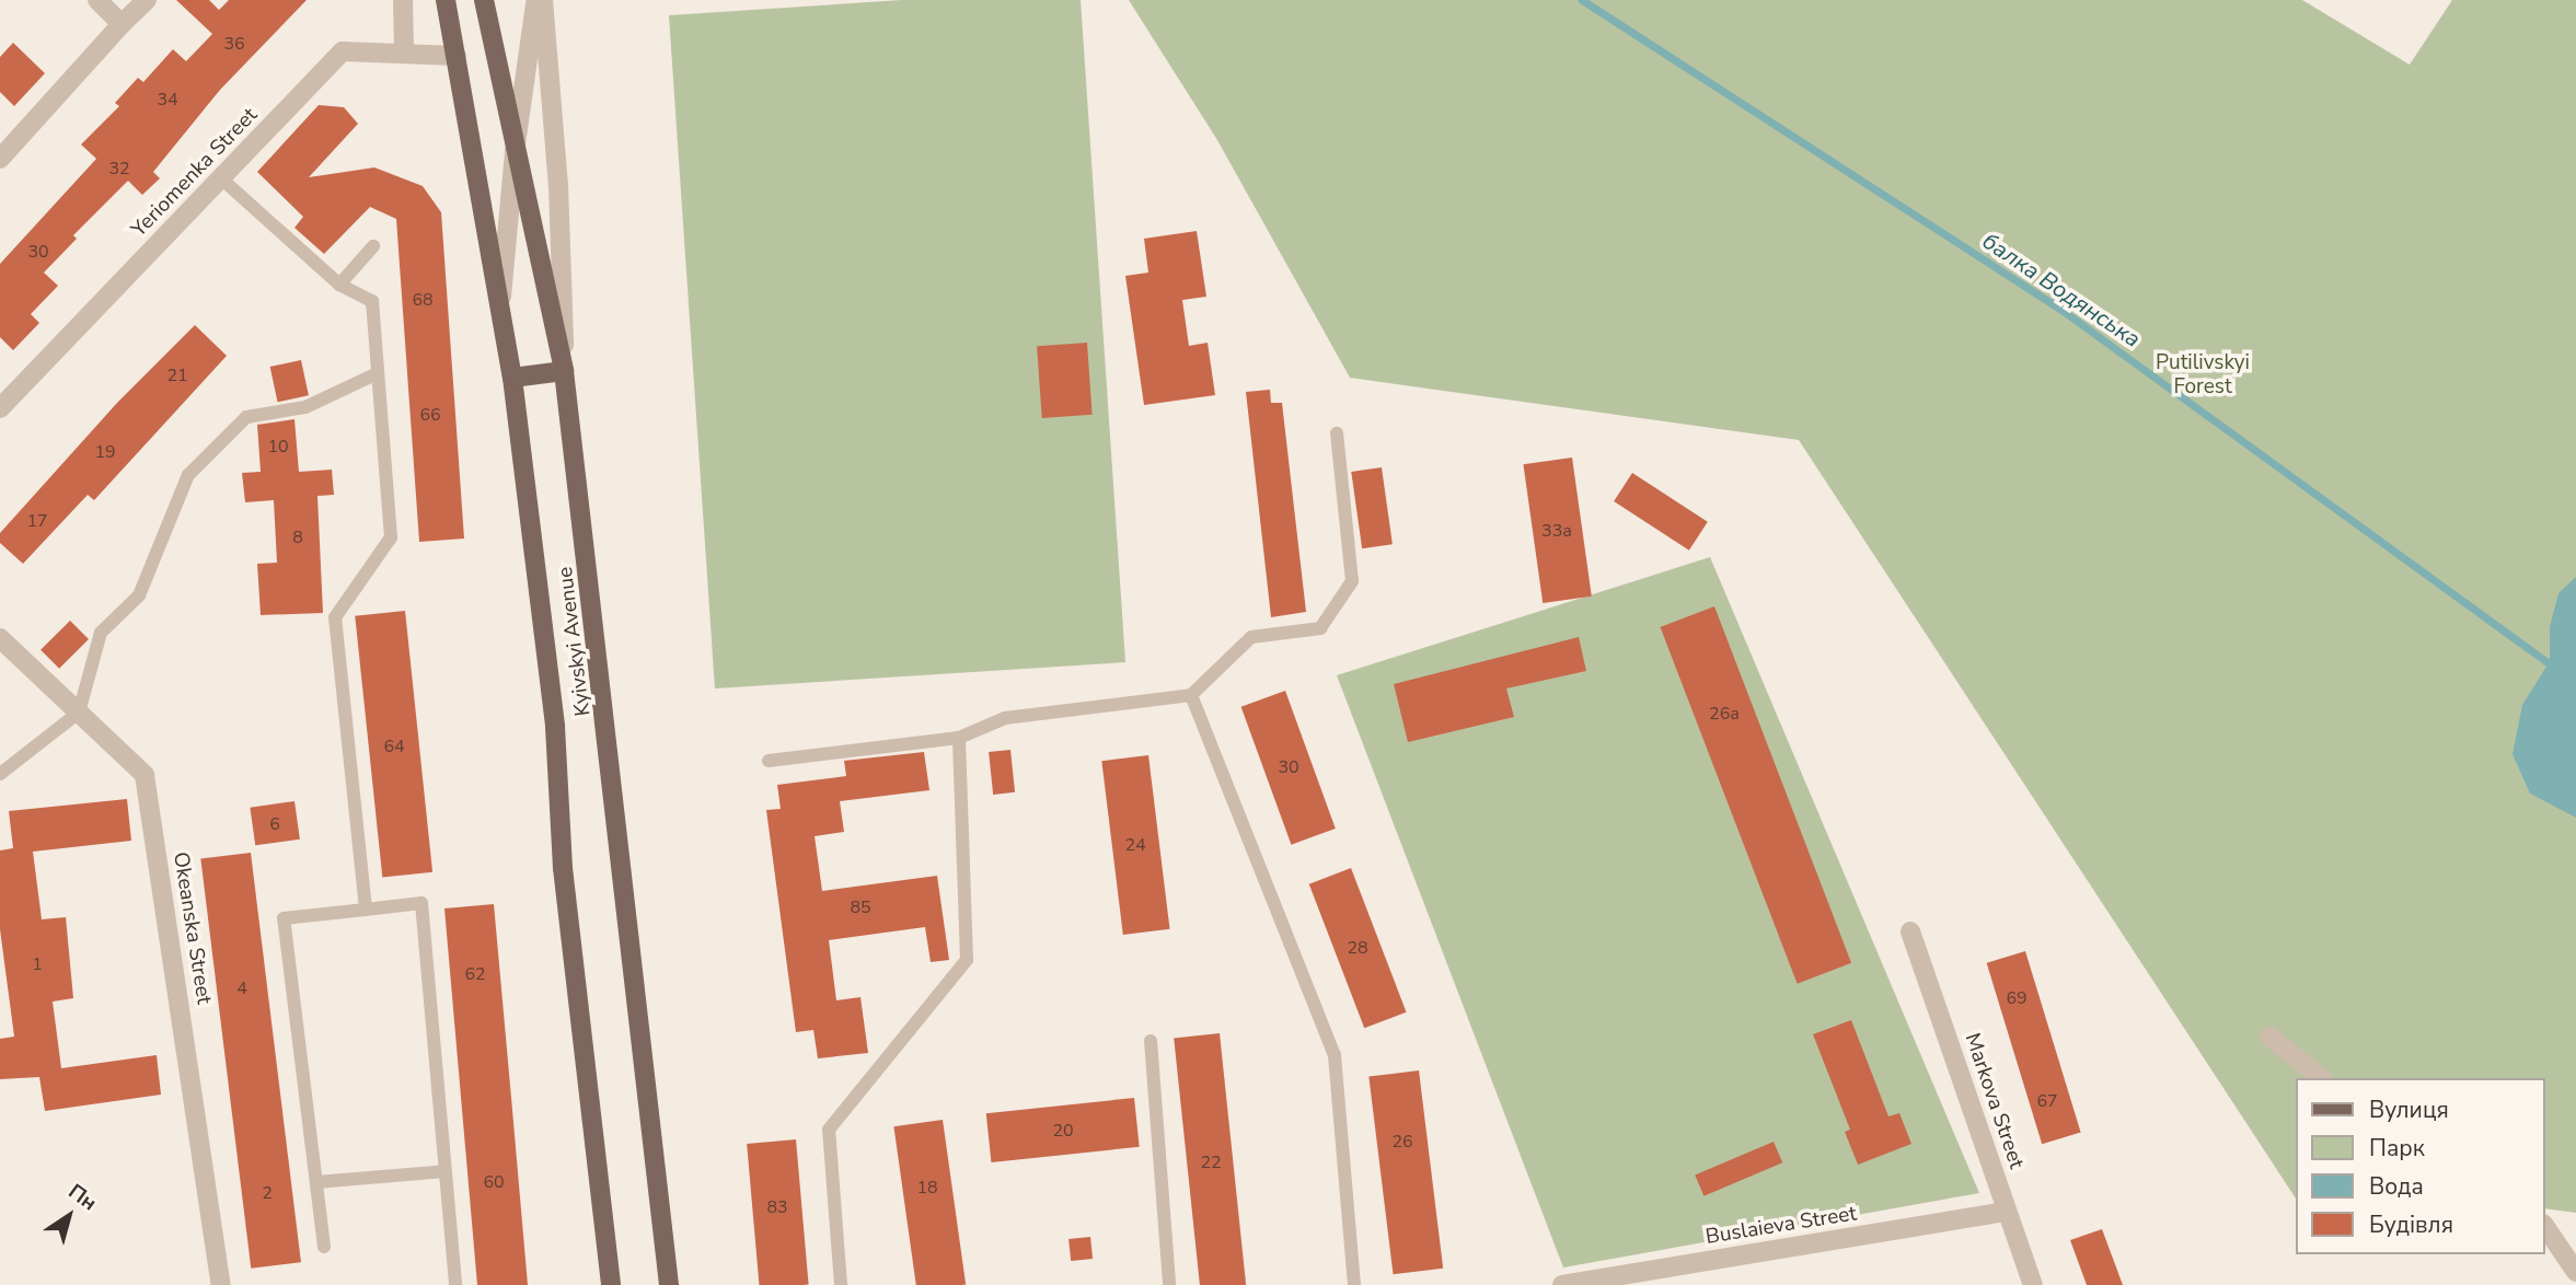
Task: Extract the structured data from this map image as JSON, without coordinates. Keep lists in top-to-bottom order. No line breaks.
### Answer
{"streets":{"main road":["Kyivskyi Avenue"],"street":["Yeriomenka Street","Okeanska Street","Markova Street","Buslaieva Street"]},"crossings":[["Yeriomenka Street","Kyivskyi Avenue"],["Markova Street","Buslaieva Street"]],"water":["балка Водянська"],"parks":["Putilivskyi Forest"],"house_numbers":["36","34","32","30","68","21","66","10","19","17","33а","8","26а","64","30","6","24","85","28","1","62","4","69","67","20","26","22","60","18","2","83"],"legend":["Вулиця","Парк","Вода","Будівля"],"north":"top right"}
